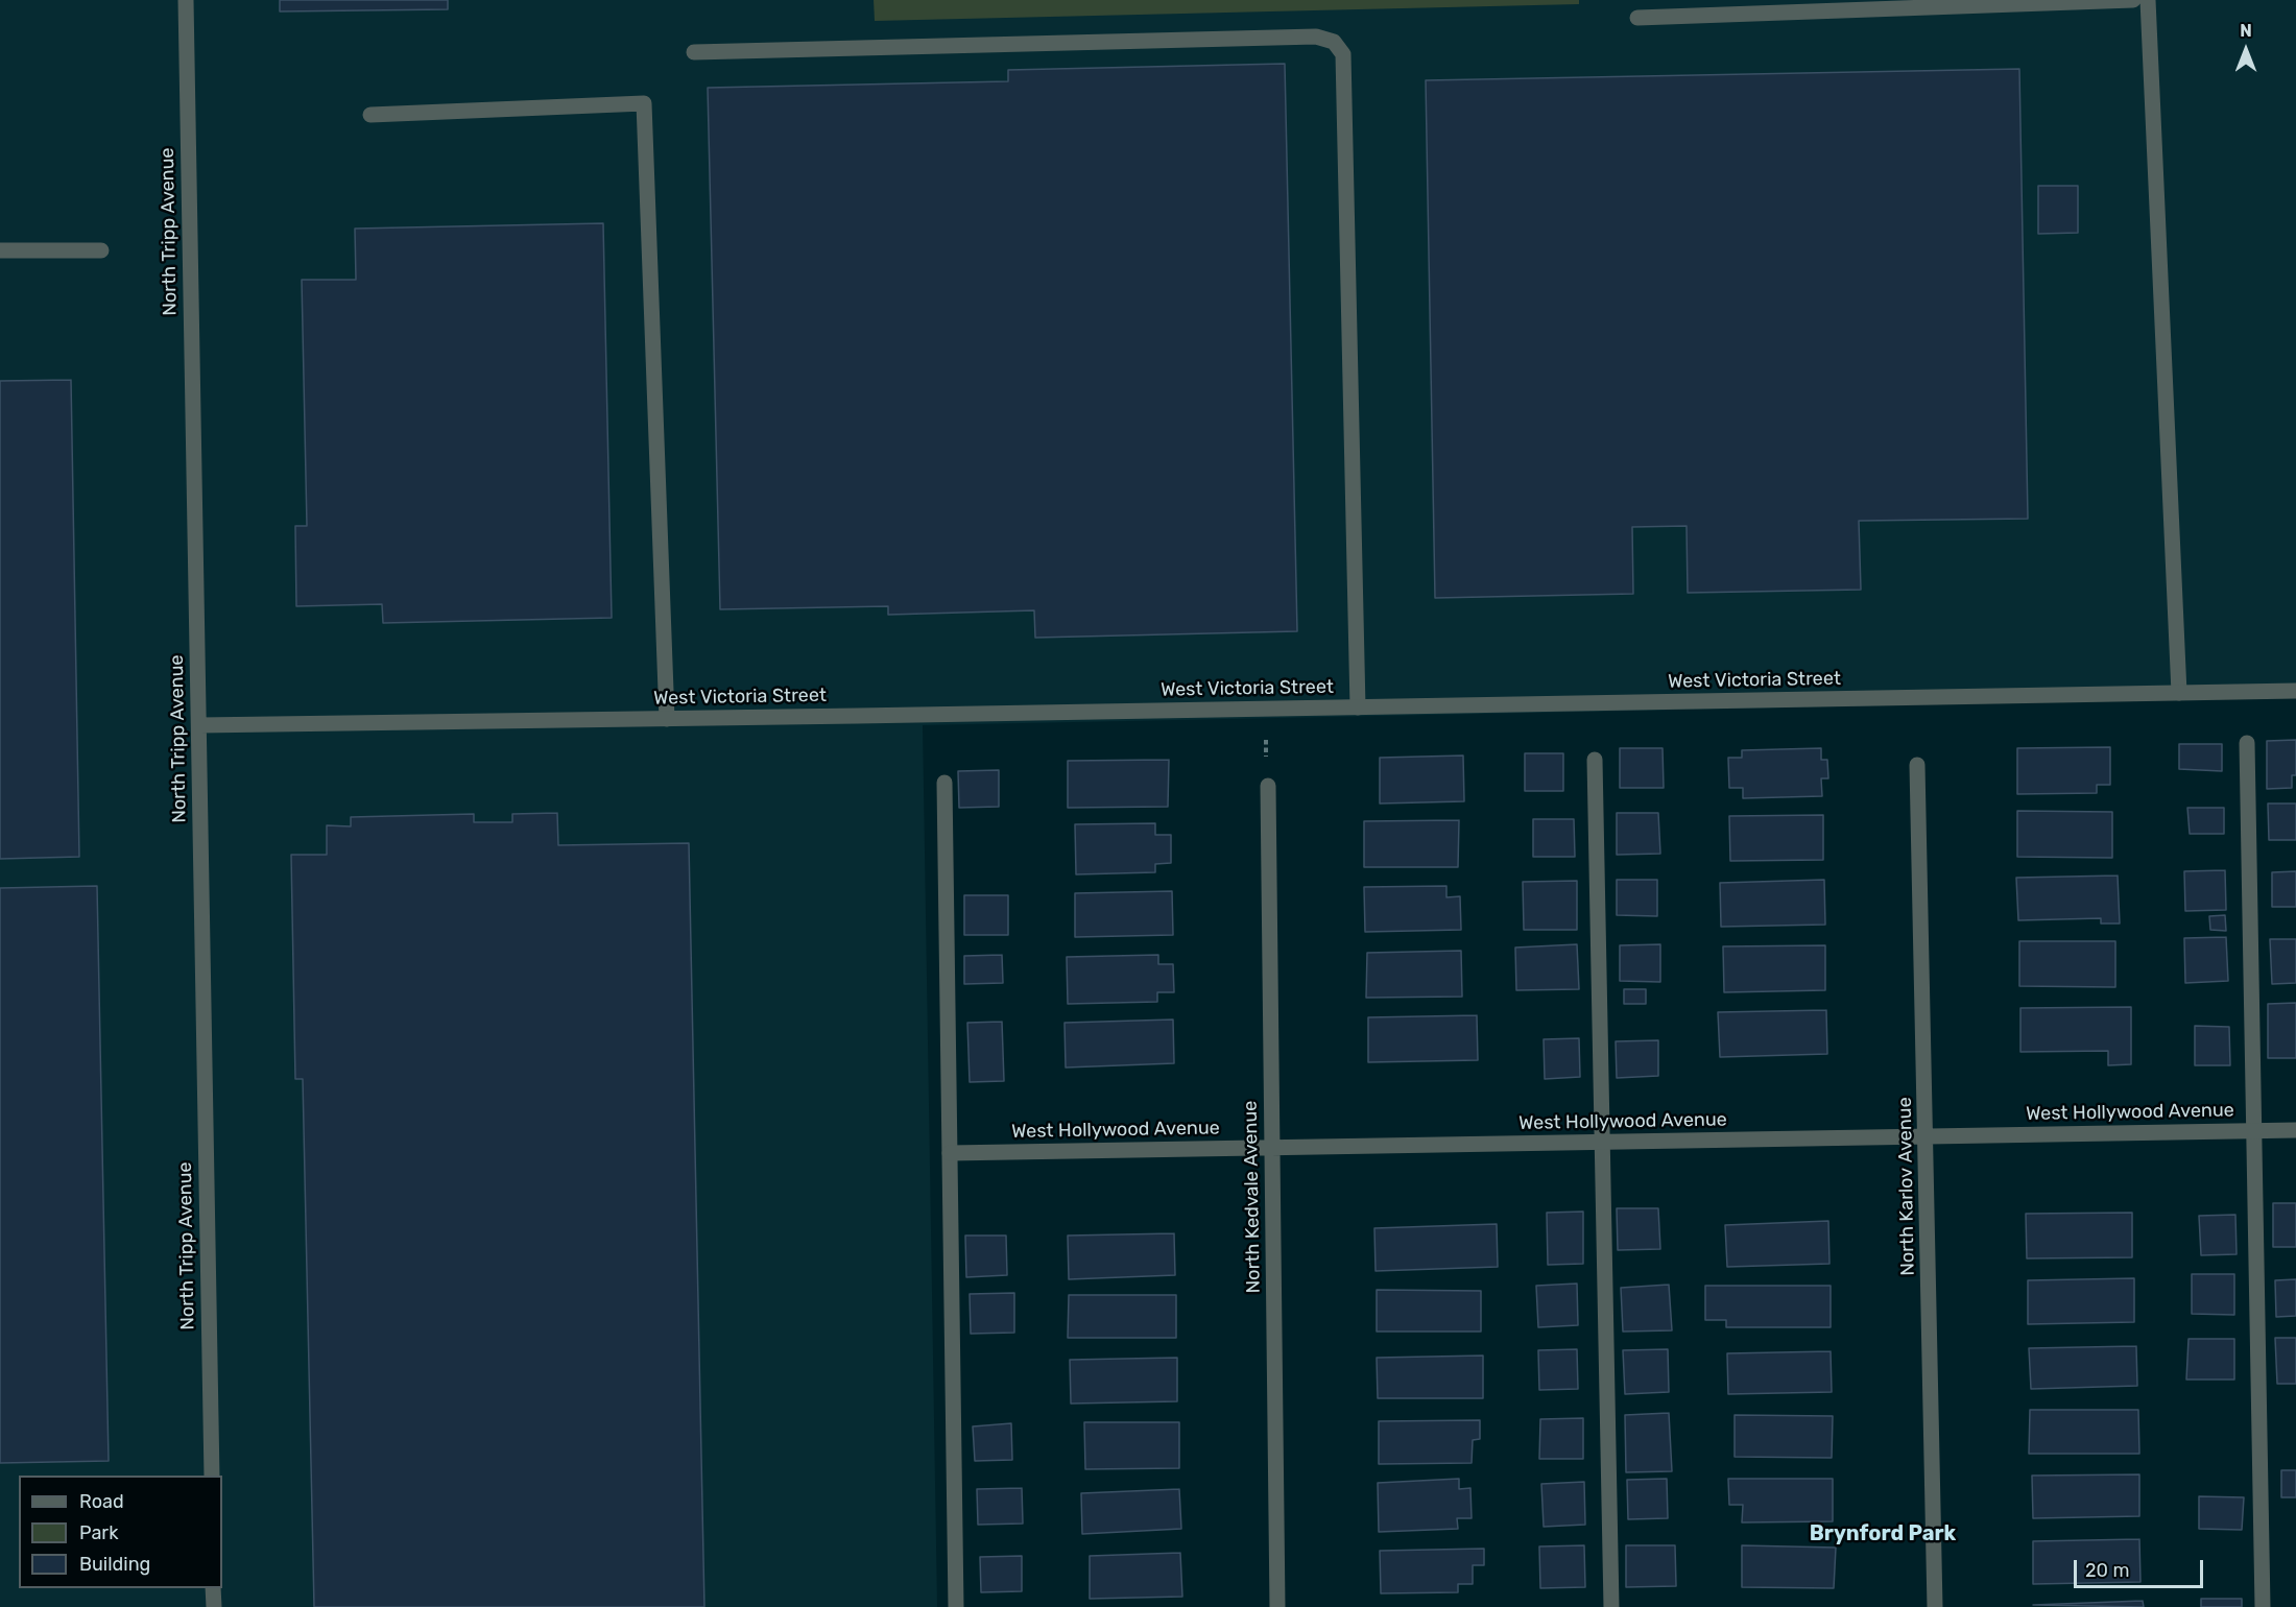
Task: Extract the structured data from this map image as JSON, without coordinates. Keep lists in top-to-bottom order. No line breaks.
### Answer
{"streets":{"street":["North Tripp Avenue","West Victoria Street","West Hollywood Avenue","North Karlov Avenue","North Kedvale Avenue"]},"crossings":[["North Tripp Avenue","West Victoria Street"],["West Hollywood Avenue","North Karlov Avenue"],["West Hollywood Avenue","North Kedvale Avenue"]],"districts":["Brynford Park"],"legend":["Road","Park","Building"],"scale_bar":"20 m","north":"top"}
